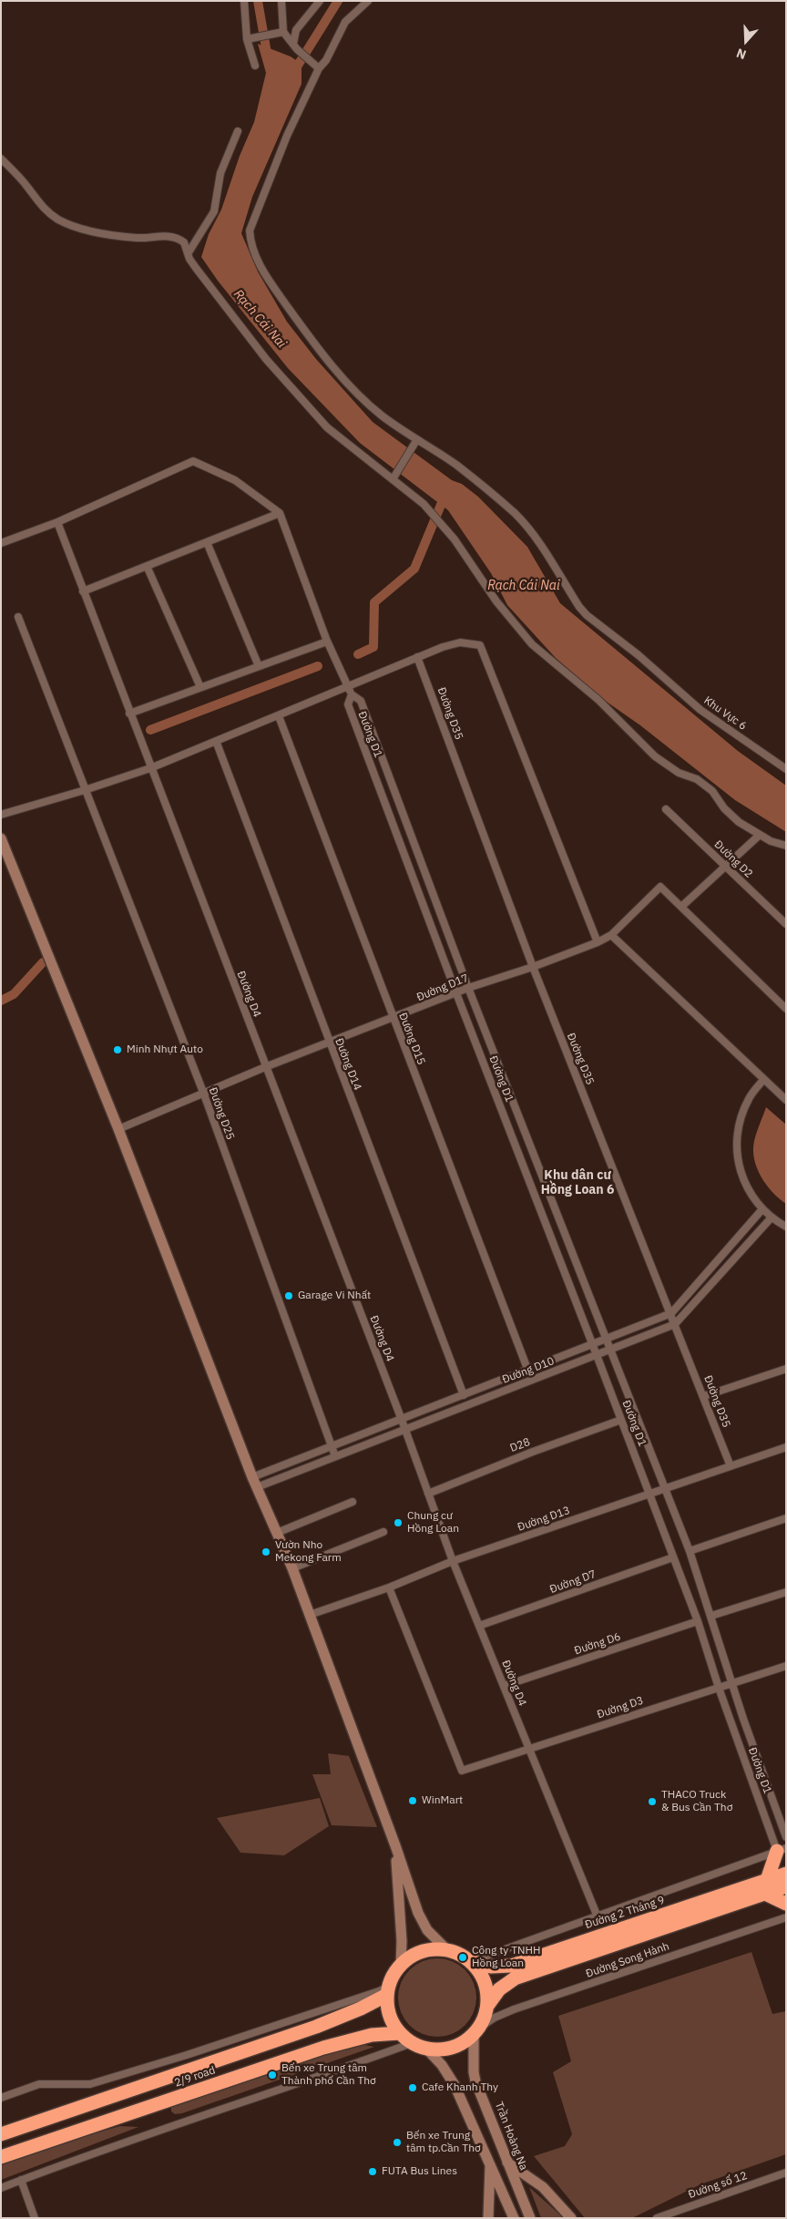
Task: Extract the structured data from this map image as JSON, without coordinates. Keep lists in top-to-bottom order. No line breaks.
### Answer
{"streets":{"highway":["Đường 2 Tháng 9","2/9 road"],"street":["Đường D35","Khu Vực 6","Đường D1","Đường D2","Đường D17","Đường D4","Đường D15","Đường D14","Đường D25","Đường D10","D28","Đường D13","Đường D7","Đường D6","Đường D3","Đường Song Hành","Trần Hoàng Na","Đường số 12"]},"crossings":[["Đường D35","Đường D17"],["Đường D35","Đường D10"],["Đường D35","Đường D13"],["Đường D1","Đường D17"],["Đường D1","Đường D10"],["Đường D1","D28"],["Đường D1","Đường D13"],["Đường D1","Đường D7"],["Đường D1","Đường D6"],["Đường D1","Đường D3"],["Đường D17","Đường D4"],["Đường D17","Đường D15"],["Đường D17","Đường D14"],["Đường D17","Đường D25"],["Đường D4","Đường D10"],["Đường D4","D28"],["Đường D4","Đường D13"],["Đường D4","Đường D7"],["Đường D4","Đường D6"],["Đường D4","Đường D3"],["Đường D15","Đường D10"],["Đường D14","Đường D10"],["Đường D25","Đường D10"],["Đường D13","Đường D3"],["Đường 2 Tháng 9","Đường Song Hành"],["Đường 2 Tháng 9","2/9 road"],["Đường 2 Tháng 9","Trần Hoàng Na"],["Đường Song Hành","2/9 road"],["Đường Song Hành","Trần Hoàng Na"],["2/9 road","Trần Hoàng Na"]],"districts":["Khu dân cư Hồng Loan 6"],"water":["Rạch Cái Nai"],"places":["Minh Nhựt Auto","Garage Vi Nhất","Chung cư Hồng Loan","Vườn Nho Mekong Farm","WinMart","THACO Truck & Bus Cần Thơ","Công ty TNHH Hồng Loan","Bến xe Trung tâm Thành phố Cần Thơ","Cafe Khanh Thy","Bến xe Trung tâm tp.Cần Thơ","FUTA Bus Lines"],"north":"bottom"}
